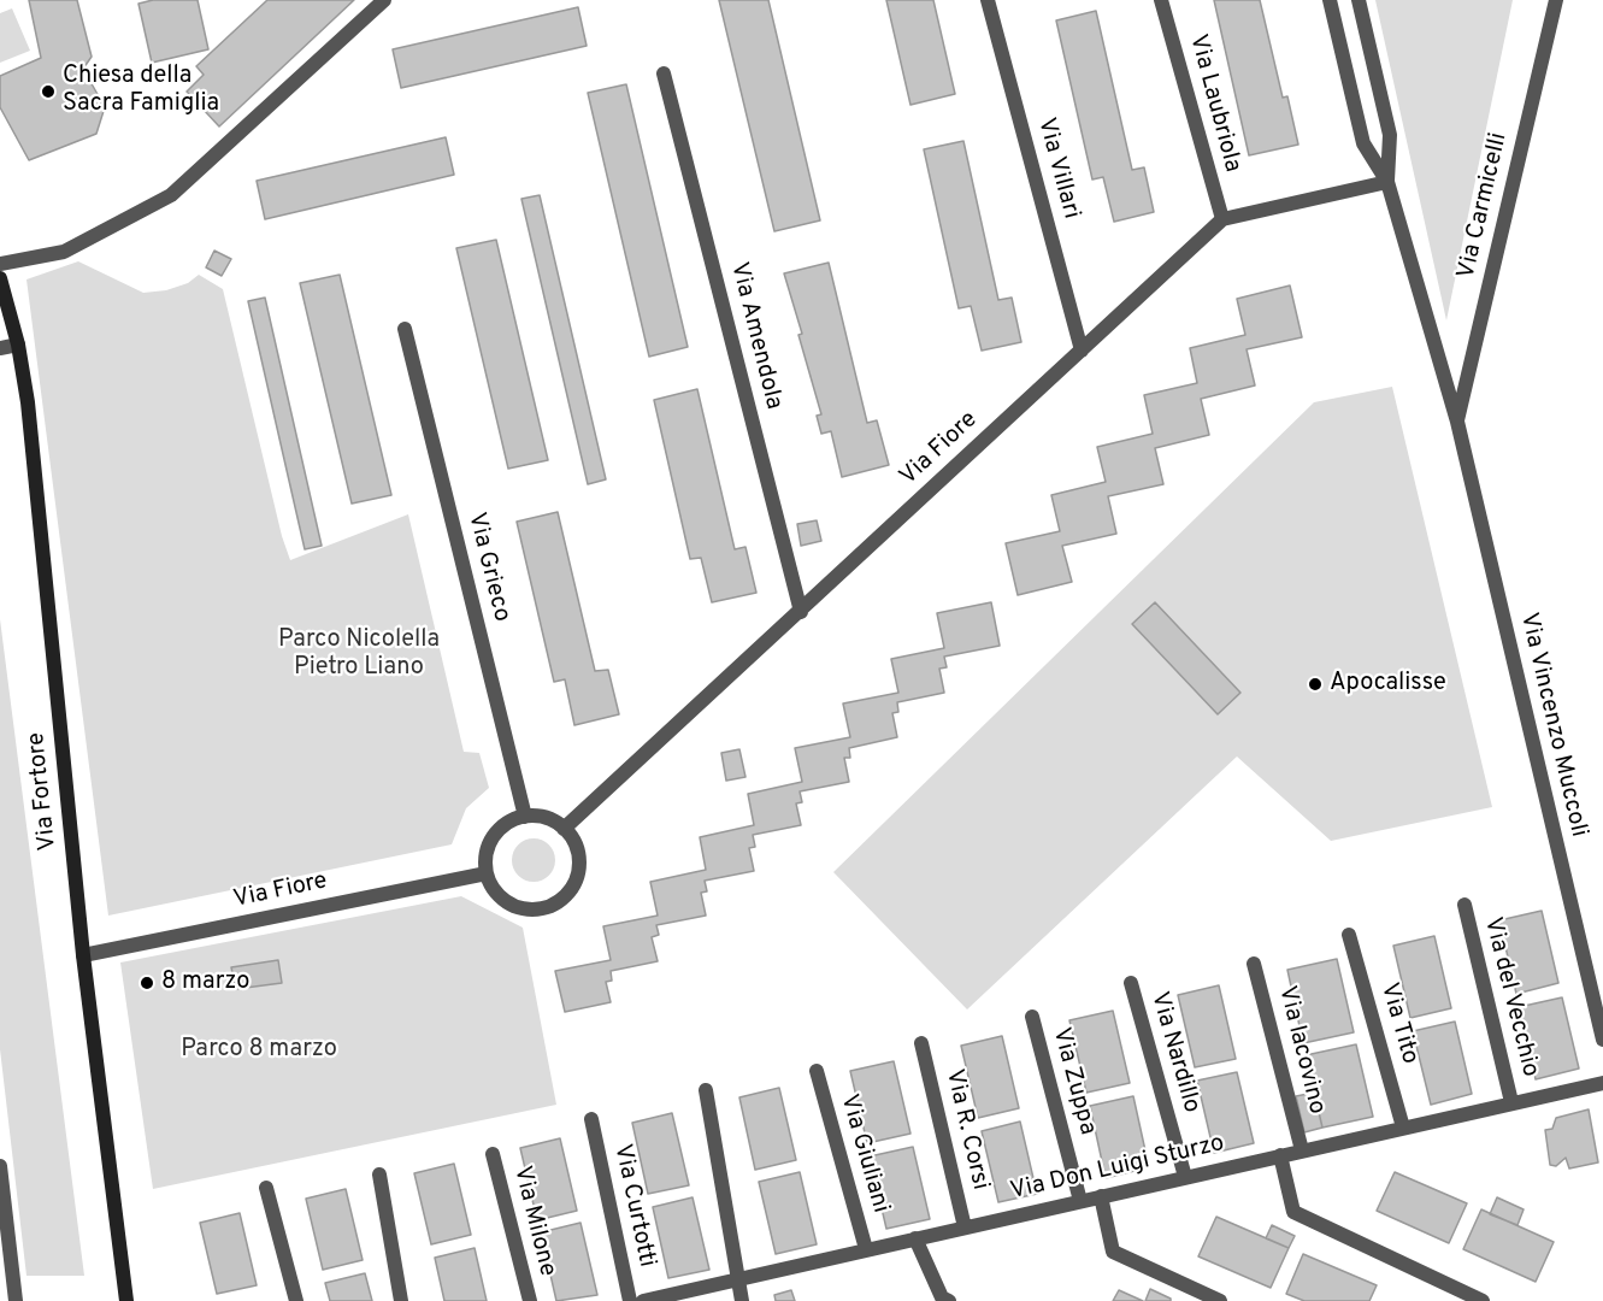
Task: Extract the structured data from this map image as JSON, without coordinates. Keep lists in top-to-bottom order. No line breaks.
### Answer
{"streets":{"street":["Via Laubriola","Via Villari","Via Carmicelli","Via Amendola","Via Fiore","Via Grieco","Via Vincenzo Muccoli","Via Fortore","Via del Vecchio","Via Tito","Via Iacovino","Via Nardillo","Via Zuppa","Via R. Corsi","Via Giuliani","Via Don Luigi Sturzo","Via Curtotti","Via Milone"]},"crossings":[["Via Laubriola","Via Fiore"],["Via Villari","Via Fiore"],["Via Carmicelli","Via Vincenzo Muccoli"],["Via Amendola","Via Fiore"],["Via Fiore","Via Grieco"],["Via Fiore","Via Fortore"],["Via del Vecchio","Via Don Luigi Sturzo"],["Via Tito","Via Don Luigi Sturzo"],["Via Iacovino","Via Don Luigi Sturzo"],["Via Nardillo","Via Don Luigi Sturzo"],["Via Zuppa","Via Don Luigi Sturzo"],["Via R. Corsi","Via Don Luigi Sturzo"],["Via Giuliani","Via Don Luigi Sturzo"]],"parks":["Parco Nicolella Pietro Liano","Parco 8 marzo"],"places":["Chiesa della Sacra Famiglia","Apocalisse","8 marzo"]}
